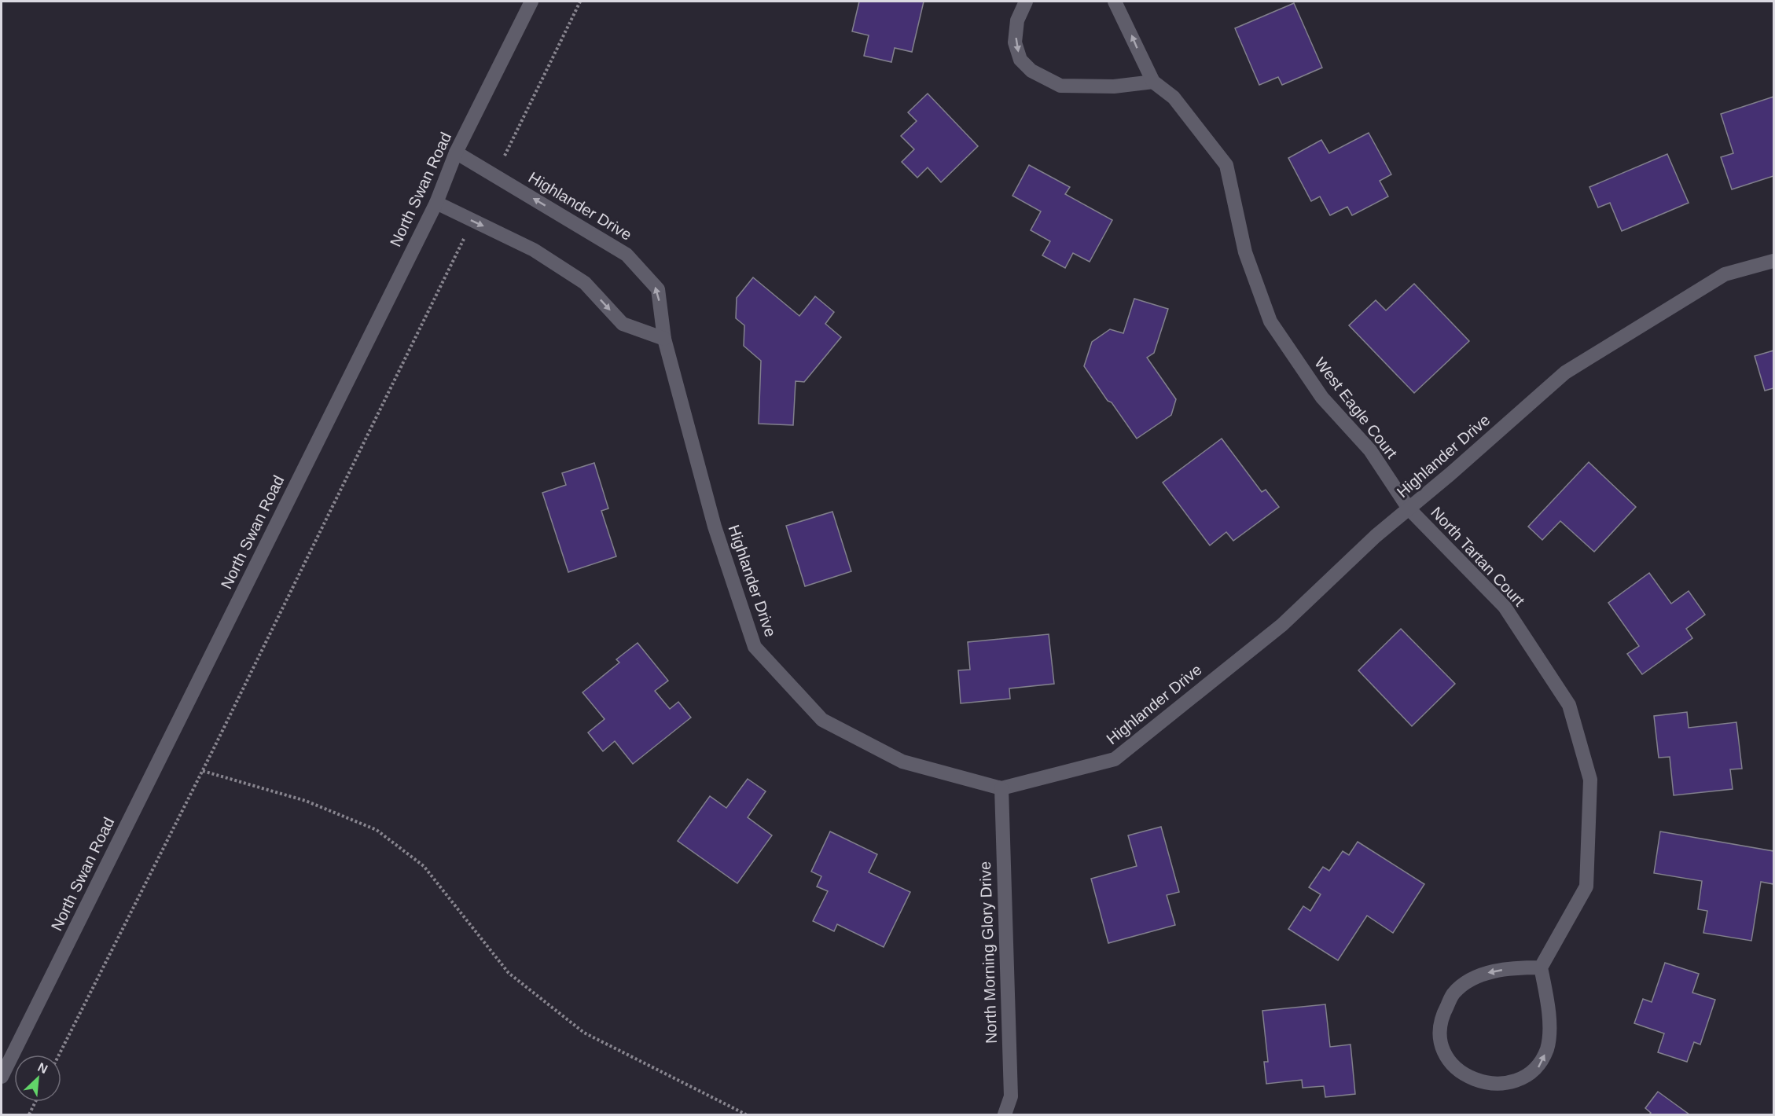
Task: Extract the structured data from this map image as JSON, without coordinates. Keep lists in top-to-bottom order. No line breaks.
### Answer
{"streets":{"street":["North Swan Road","Highlander Drive","West Eagle Court","North Tartan Court","North Morning Glory Drive"]},"crossings":[["North Swan Road","Highlander Drive"],["Highlander Drive","West Eagle Court"],["Highlander Drive","North Tartan Court"],["Highlander Drive","North Morning Glory Drive"],["West Eagle Court","North Tartan Court"]],"north":"top right"}
